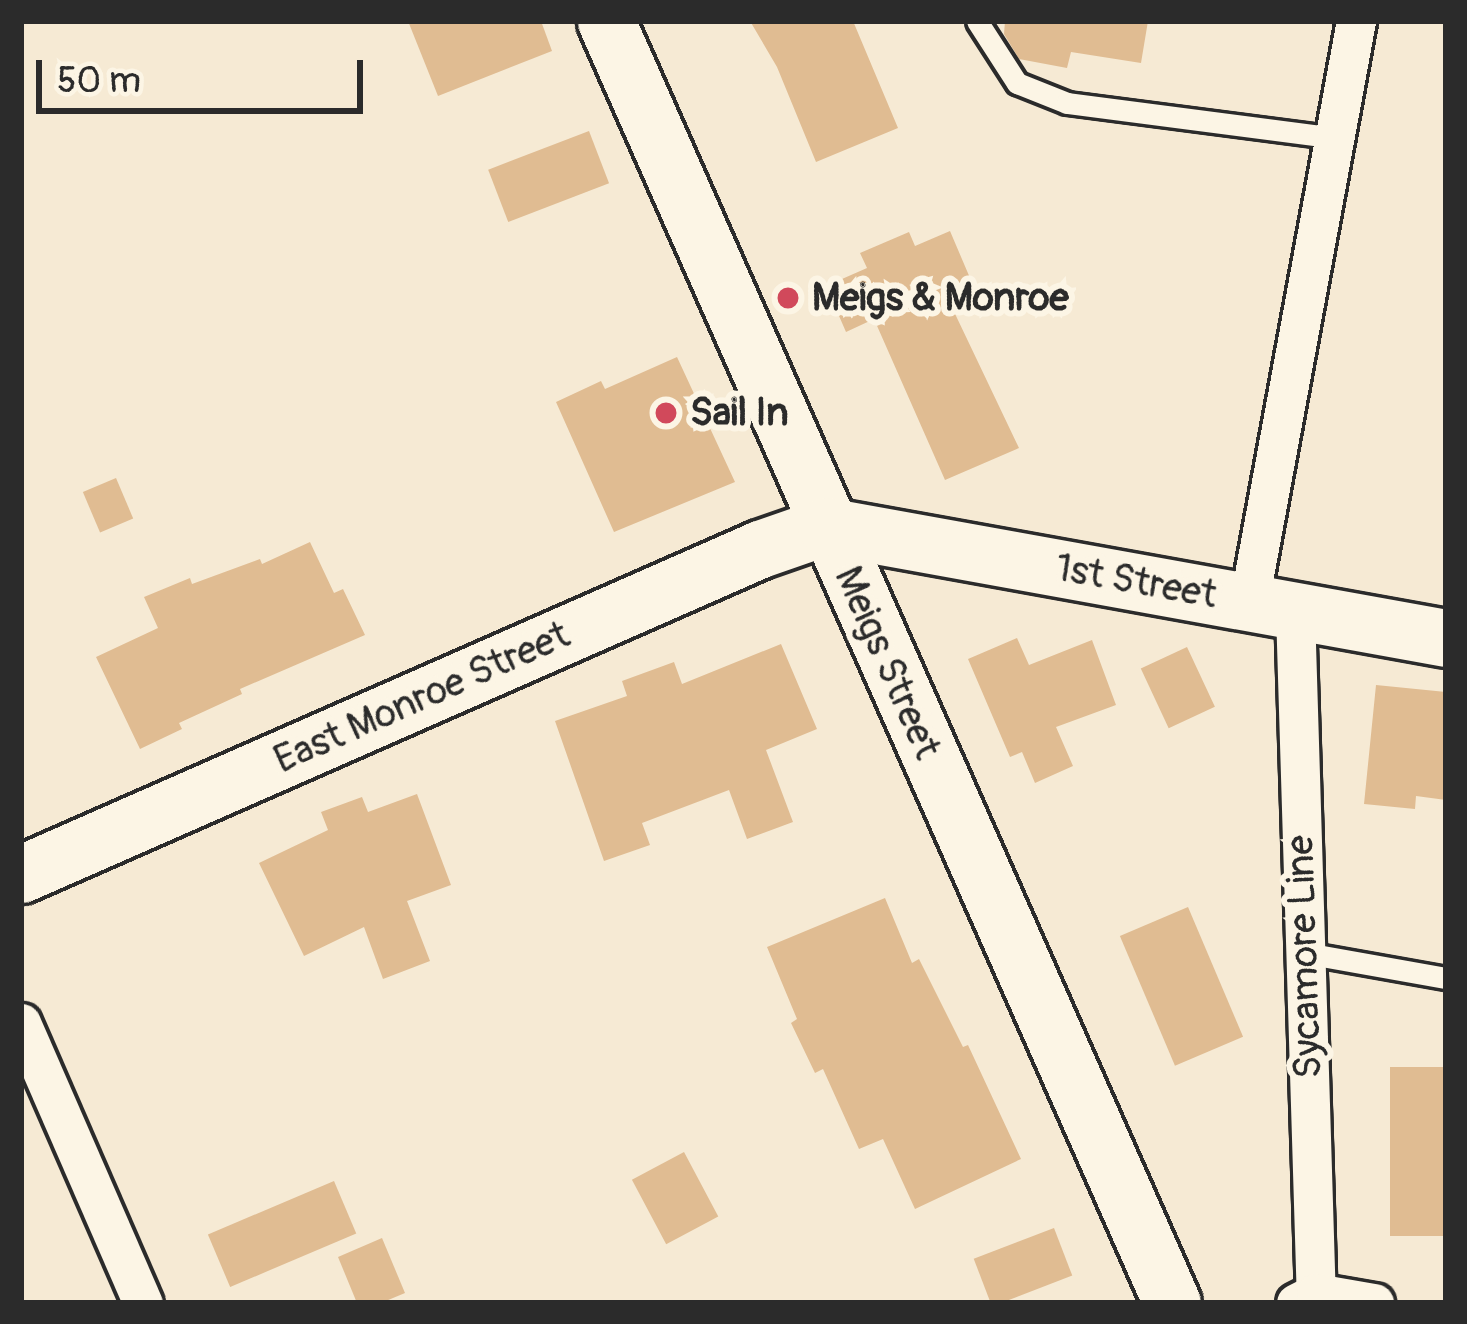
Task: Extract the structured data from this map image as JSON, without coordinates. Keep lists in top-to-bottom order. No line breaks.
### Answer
{"streets":{"main road":["1st Street","Meigs Street","East Monroe Street"],"street":["Sycamore Line"]},"crossings":[["1st Street","Meigs Street"],["1st Street","East Monroe Street"],["1st Street","Sycamore Line"],["Meigs Street","East Monroe Street"]],"places":["Meigs & Monroe","Sail In"],"scale_bar":"50 m"}
